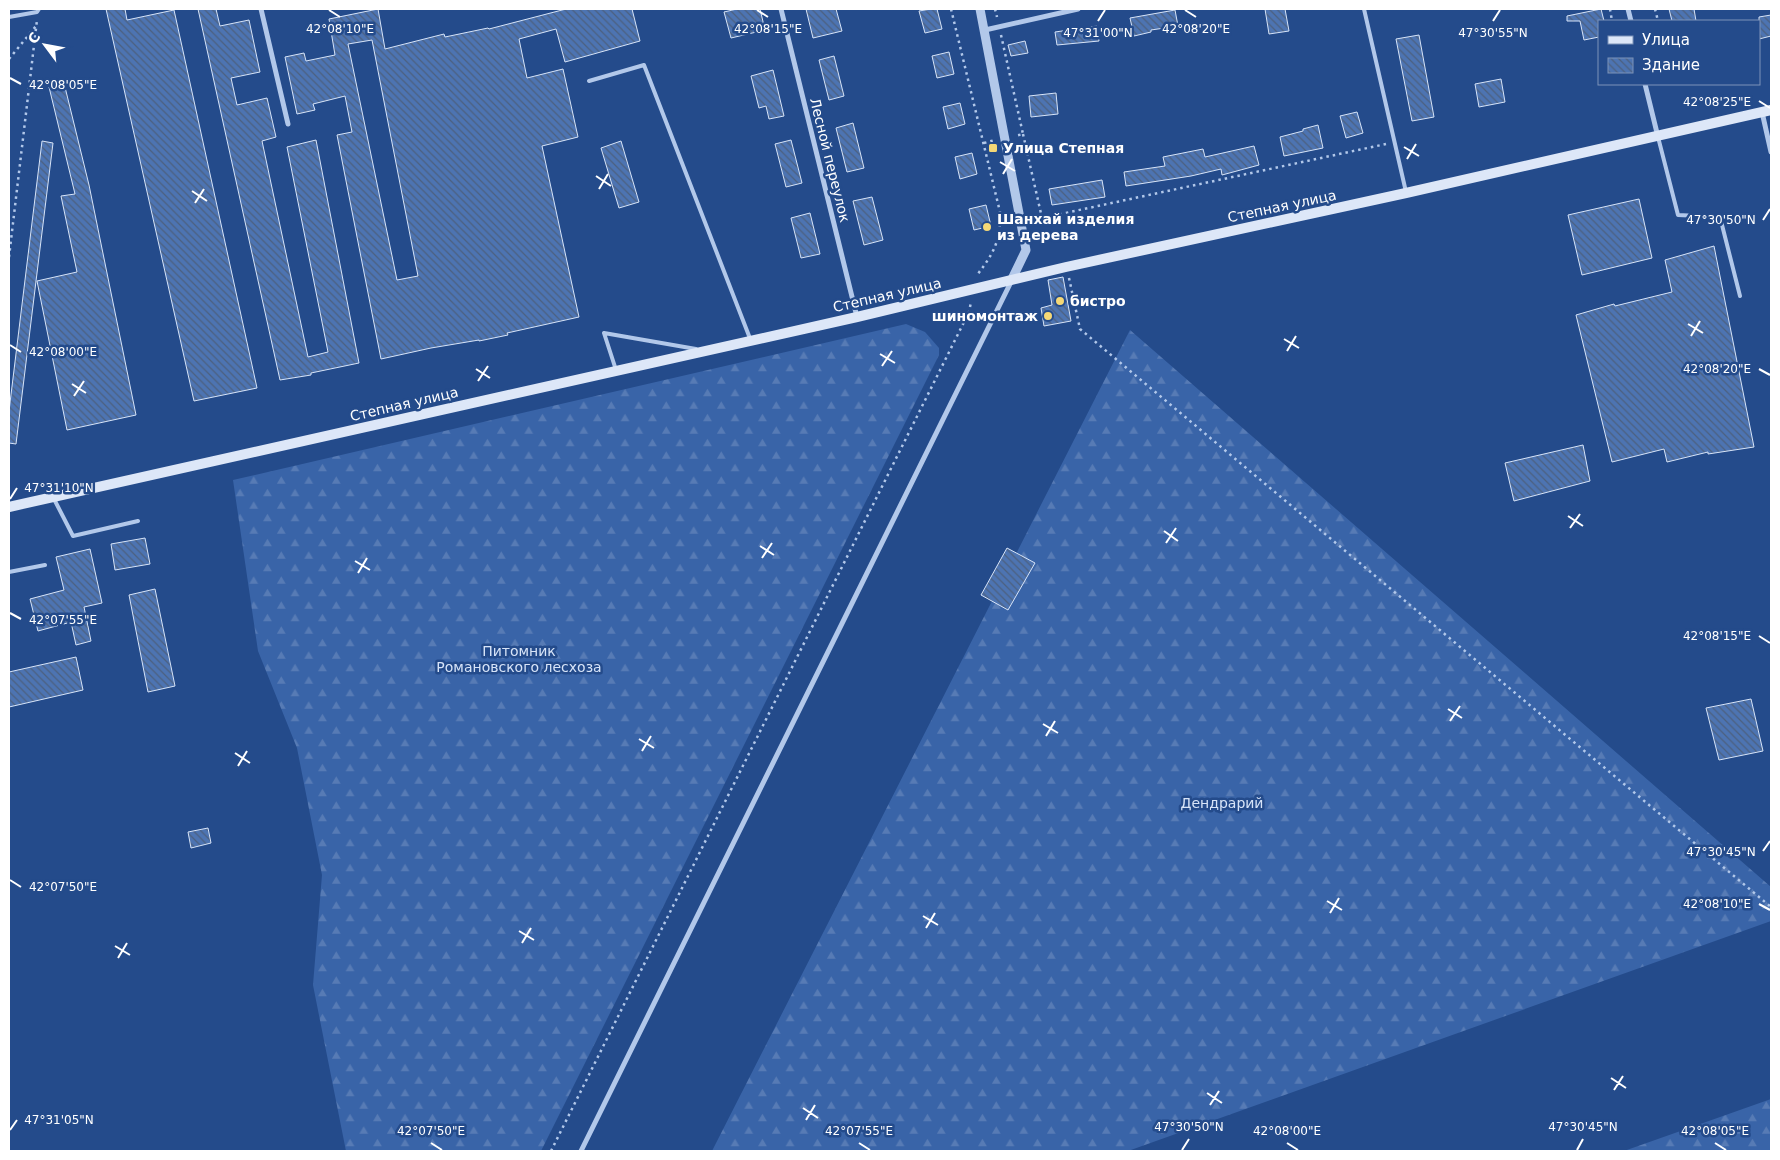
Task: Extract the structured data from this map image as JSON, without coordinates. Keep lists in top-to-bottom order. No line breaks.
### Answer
{"streets":{"main road":["Степная улица"],"street":["Лесной переулок"]},"crossings":[["Лесной переулок","Степная улица"]],"parks":["Питомник Романовского лесхоза","Дендрарий"],"places":{"transit":["Улица Степная"],"other":["Шанхай изделия из дерева","бистро","шиномонтаж"]},"legend":["Улица","Здание"],"north":"top left","coordinates":["42°08'10\"E","42°08'15\"E","42°08'20\"E","47°31'00\"N","47°30'55\"N","42°08'05\"E","42°08'25\"E","47°30'50\"N","42°08'00\"E","47°31'10\"N","42°07'55\"E","47°30'45\"N","42°07'50\"E","47°31'05\"N"]}
